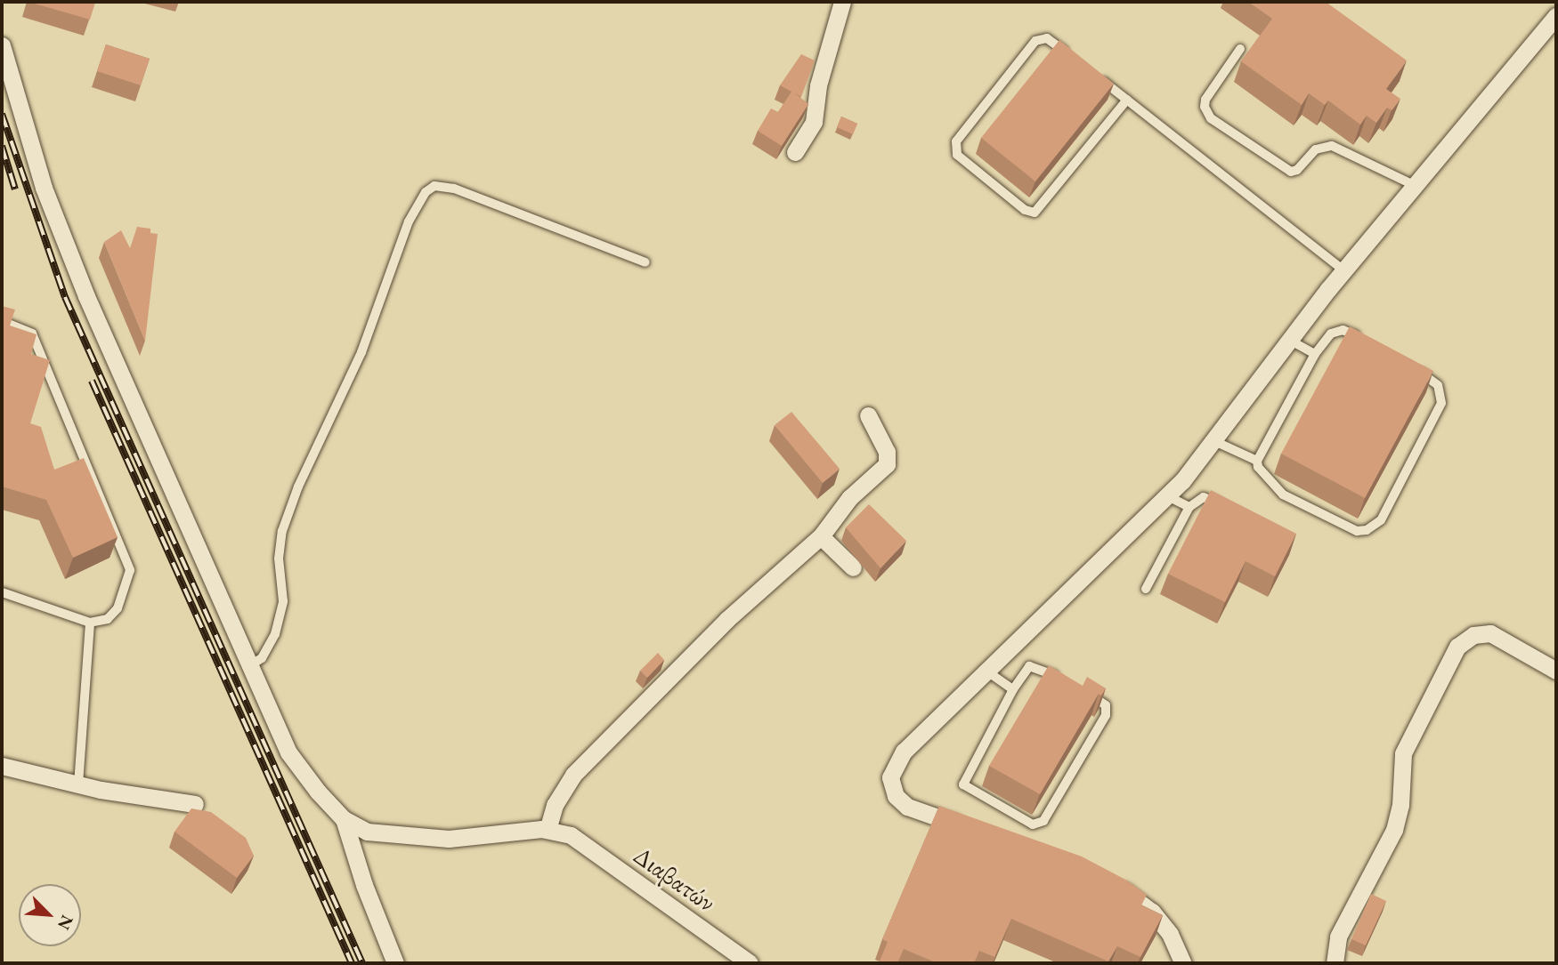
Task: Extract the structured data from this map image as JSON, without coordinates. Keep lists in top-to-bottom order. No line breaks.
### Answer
{"streets":{"street":["Διαβατών"]},"north":"bottom right"}
